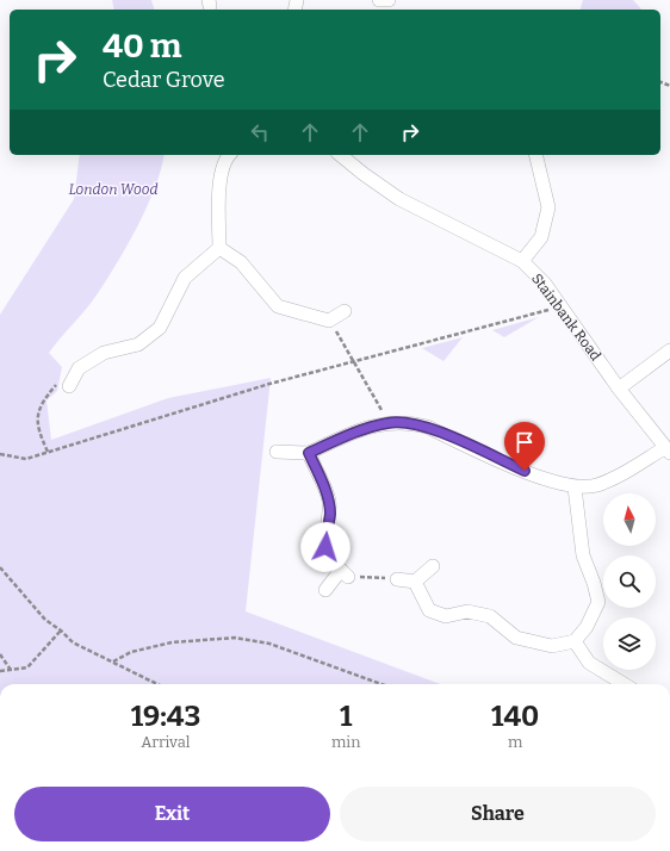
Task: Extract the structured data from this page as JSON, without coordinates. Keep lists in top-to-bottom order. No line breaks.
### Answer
{"streets":{"street":["Stainbank Road"]},"parks":["London Wood"],"north":"top","page":{"turn":["40 m","Cedar Grove"],"eta":["19:43","Arrival","1","min","140","m"],"buttons":["Exit","Share"]}}
